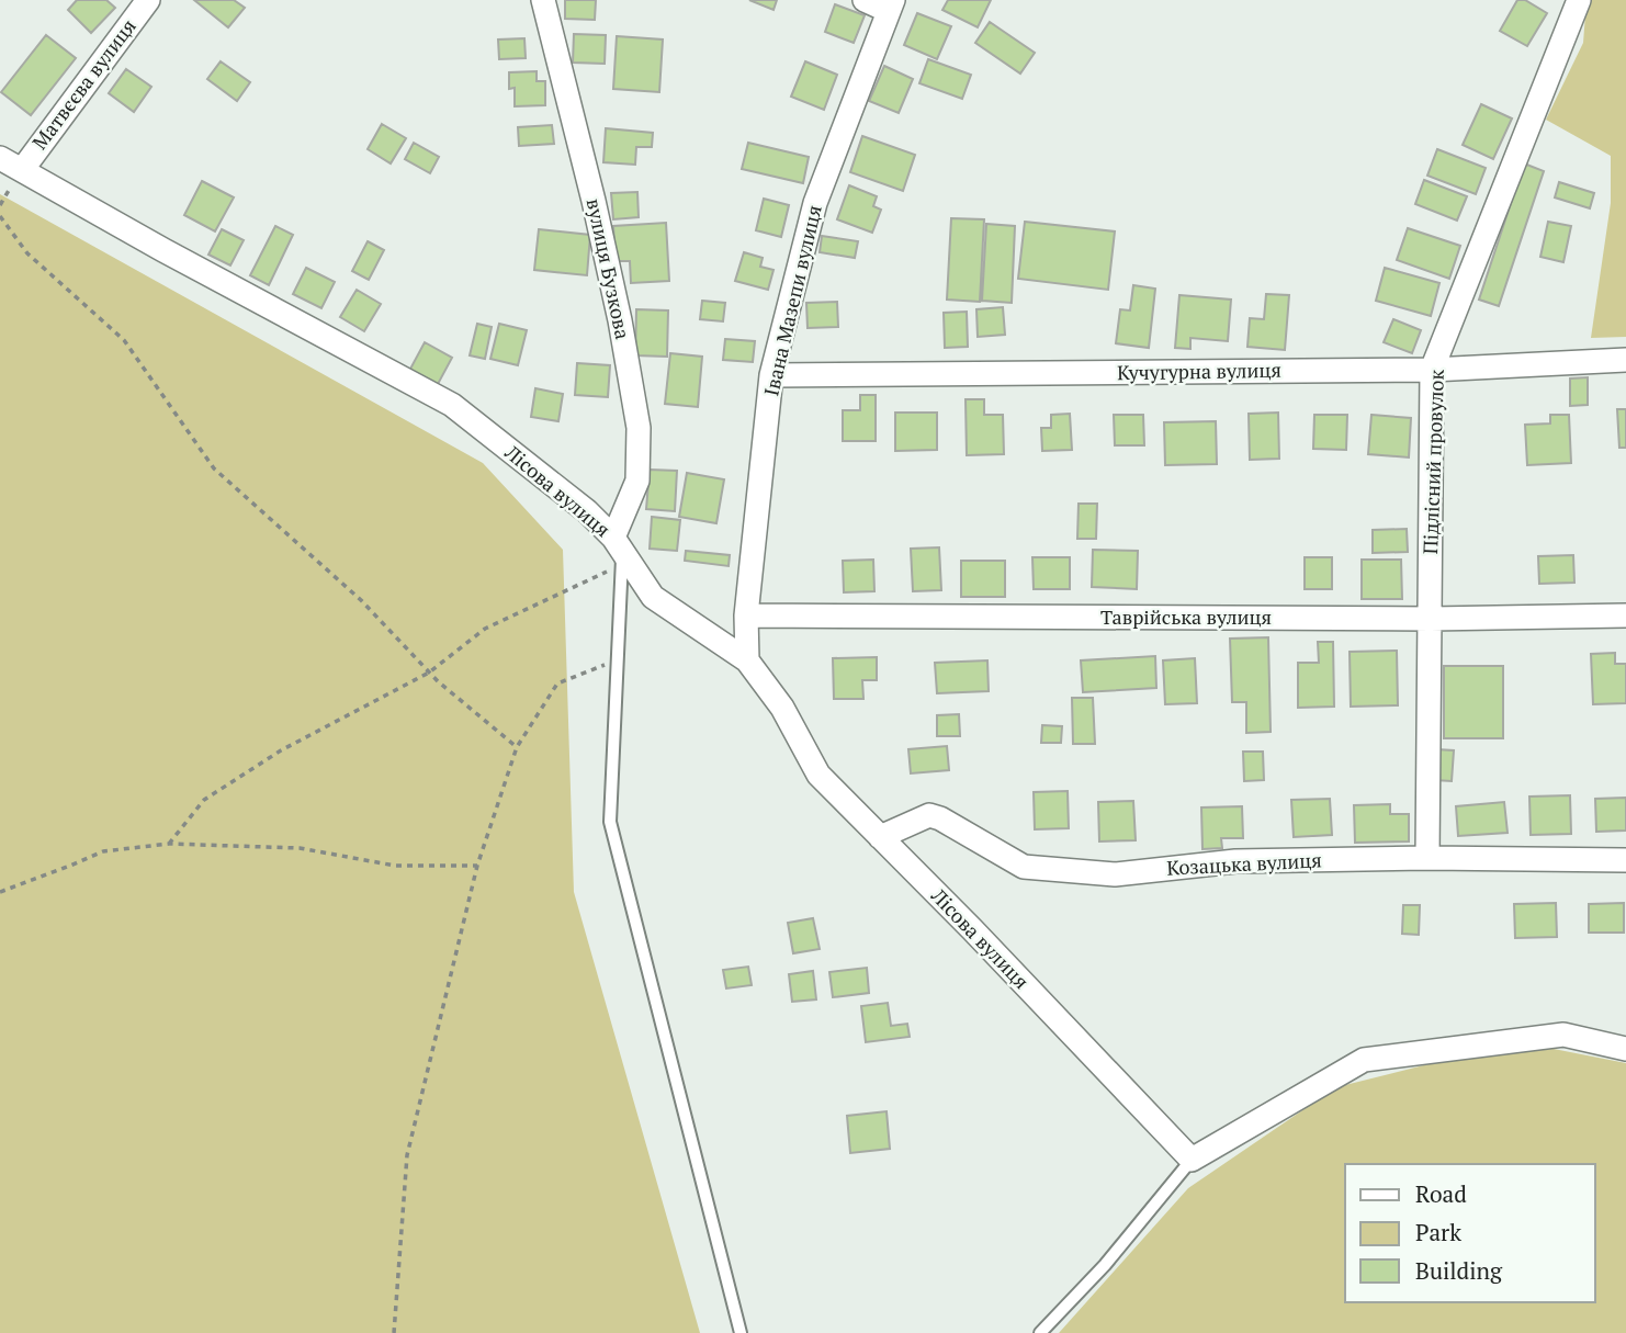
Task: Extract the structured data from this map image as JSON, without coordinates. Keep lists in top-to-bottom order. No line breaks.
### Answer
{"streets":{"street":["Матвєєва вулиця","вулиця Бузкова","Івана Мазепи вулиця","Кучугурна вулиця","Підлісний провулок","Лісова вулиця","Таврійська вулиця","Козацька вулиця"]},"crossings":[["Матвєєва вулиця","Лісова вулиця"],["вулиця Бузкова","Лісова вулиця"],["Івана Мазепи вулиця","Кучугурна вулиця"],["Івана Мазепи вулиця","Лісова вулиця"],["Івана Мазепи вулиця","Таврійська вулиця"],["Кучугурна вулиця","Підлісний провулок"],["Підлісний провулок","Таврійська вулиця"],["Підлісний провулок","Козацька вулиця"],["Лісова вулиця","Козацька вулиця"]],"legend":["Road","Park","Building"]}
